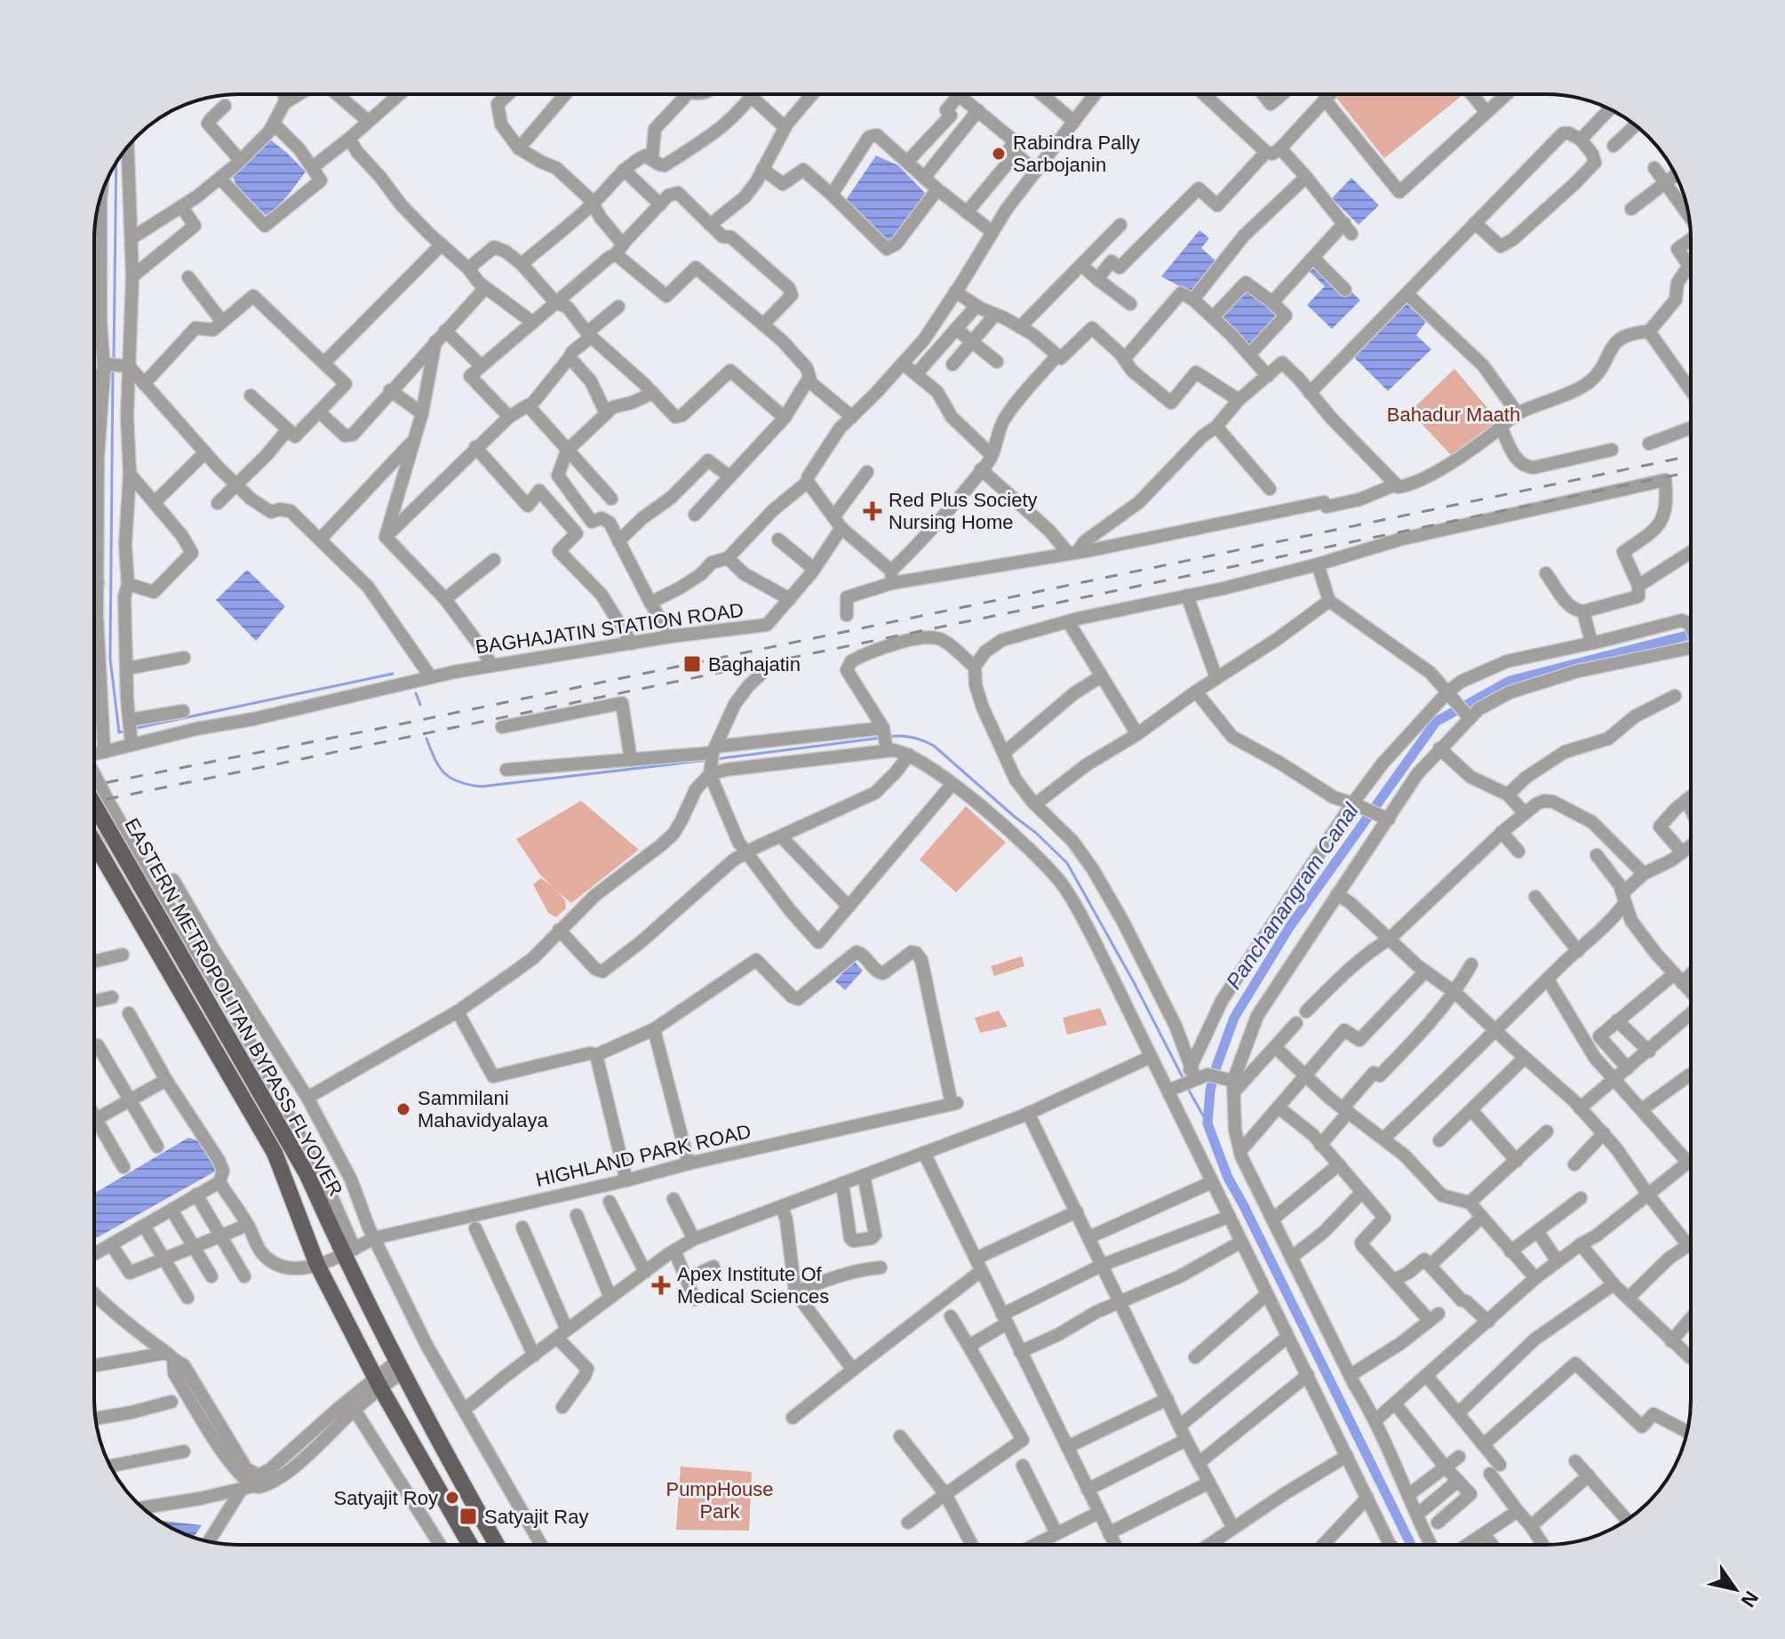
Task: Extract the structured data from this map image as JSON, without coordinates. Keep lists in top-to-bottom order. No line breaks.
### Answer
{"streets":{"main road":["EASTERN METROPOLITAN BYPASS FLYOVER"],"street":["BAGHAJATIN STATION ROAD","HIGHLAND PARK ROAD"]},"crossings":[["EASTERN METROPOLITAN BYPASS FLYOVER","HIGHLAND PARK ROAD"]],"water":["Panchanangram Canal"],"parks":["Bahadur Maath","PumpHouse Park"],"places":{"other":["Rabindra Pally Sarbojanin","Sammilani Mahavidyalaya","Satyajit Roy"],"health":["Red Plus Society Nursing Home","Apex Institute Of Medical Sciences"],"transit":["Baghajatin","Satyajit Ray"]},"north":"bottom right"}
